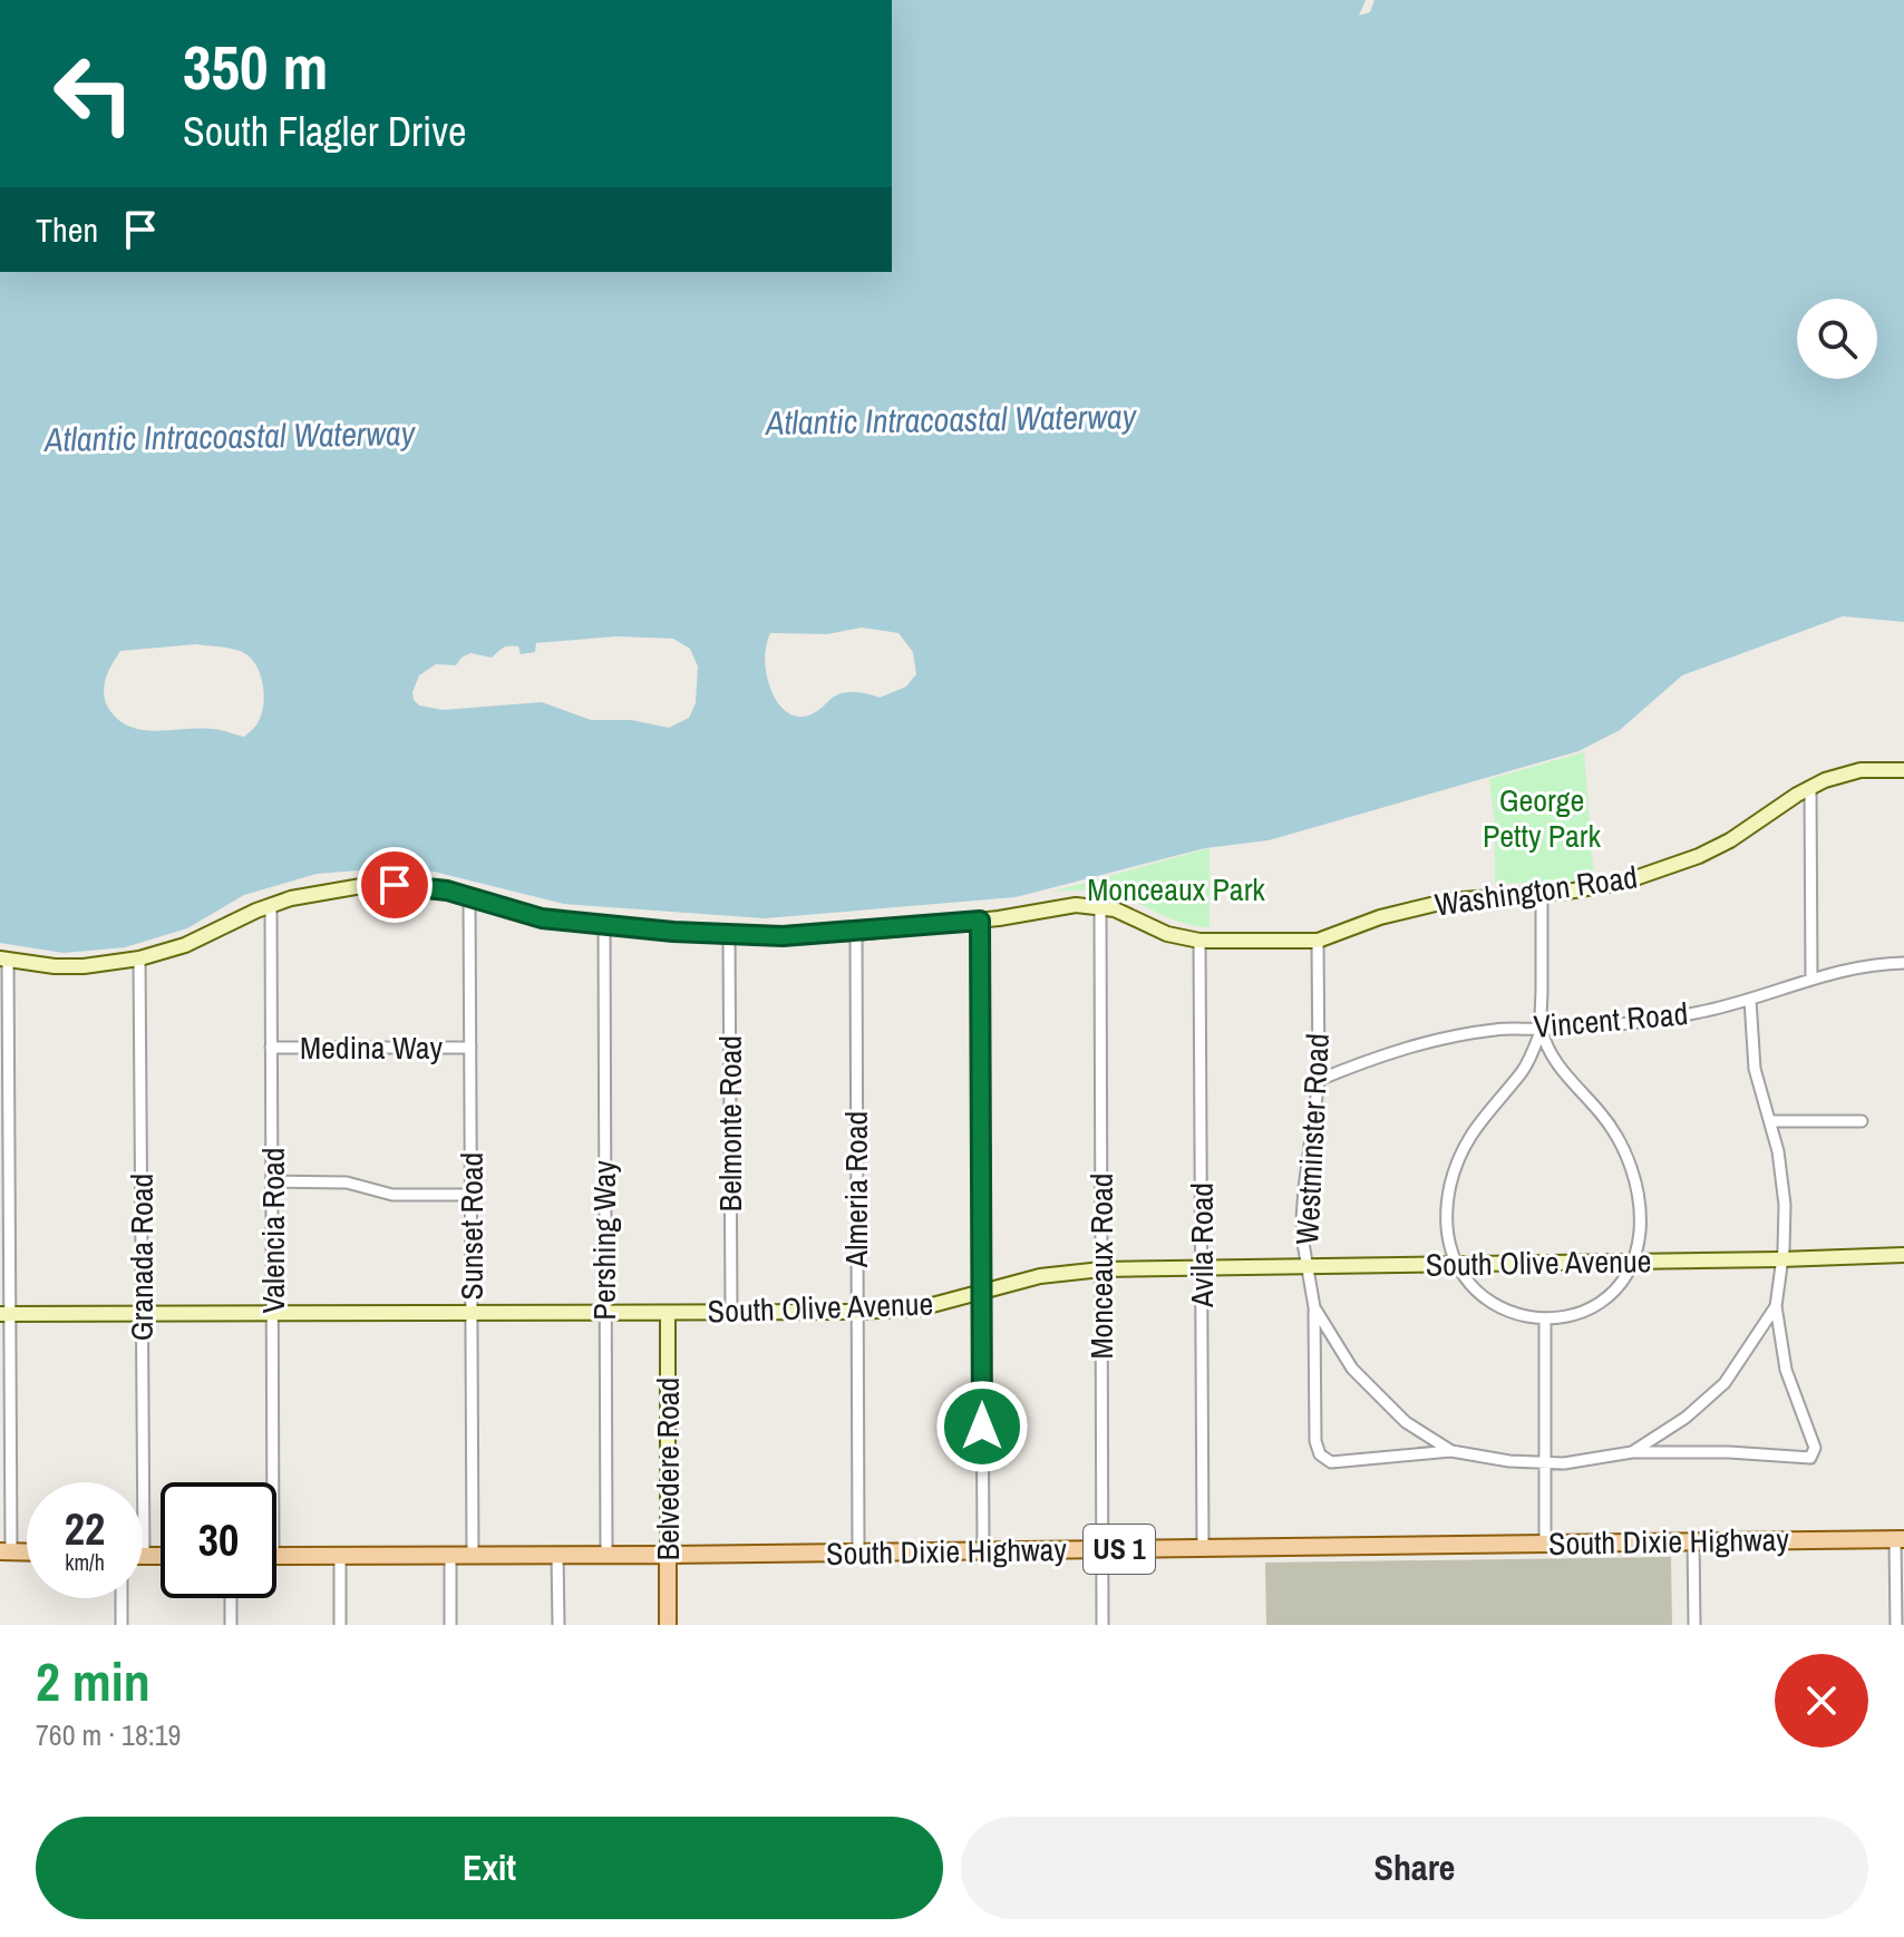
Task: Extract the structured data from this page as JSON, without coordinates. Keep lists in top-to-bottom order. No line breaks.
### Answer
{"streets":{"main road":["Belvedere Road","South Dixie Highway","US 1"],"street":["Washington Road","Vincent Road","Medina Way","Belmonte Road","Westminster Road","Almeria Road","Sunset Road","Valencia Road","Pershing Way","Avila Road","Granada Road","South Olive Avenue","Monceaux Road"]},"crossings":[["Washington Road","Westminster Road"],["Washington Road","Avila Road"],["Washington Road","Monceaux Road"],["Vincent Road","Westminster Road"],["Medina Way","Sunset Road"],["Medina Way","Valencia Road"],["Belmonte Road","South Olive Avenue"],["Westminster Road","South Olive Avenue"],["Almeria Road","South Olive Avenue"],["Almeria Road","South Dixie Highway"],["Sunset Road","South Olive Avenue"],["Sunset Road","South Dixie Highway"],["Valencia Road","South Olive Avenue"],["Pershing Way","South Olive Avenue"],["Pershing Way","South Dixie Highway"],["Avila Road","South Olive Avenue"],["Avila Road","South Dixie Highway"],["Granada Road","South Olive Avenue"],["South Olive Avenue","Monceaux Road"],["South Olive Avenue","Belvedere Road"],["Monceaux Road","South Dixie Highway"],["Belvedere Road","South Dixie Highway"]],"water":["Atlantic Intracoastal Waterway"],"parks":["George Petty Park","Monceaux Park"],"page":{"turn":["350 m","South Flagler Drive"],"then":"Then","speed":"22 km/h","limit":"30","heading":["2 min","760 m · 18:19"],"buttons":["Exit","Share"]}}
